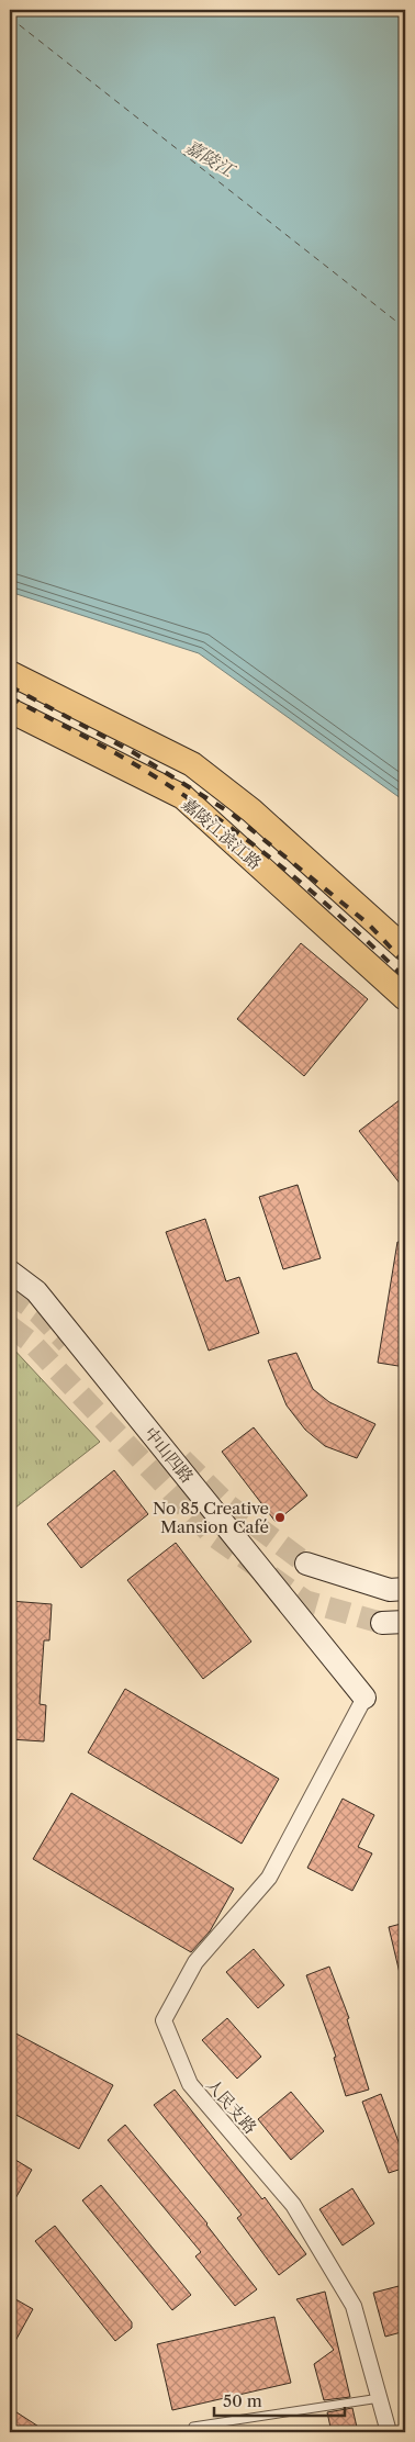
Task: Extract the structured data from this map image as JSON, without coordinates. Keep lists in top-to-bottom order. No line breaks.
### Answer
{"streets":{"main road":["嘉陵江滨江路"],"street":["中山四路","人民支路"]},"crossings":[["中山四路","人民支路"]],"water":["嘉陵江"],"places":["No 85 Creative Mansion Café"],"scale_bar":"50 m"}
